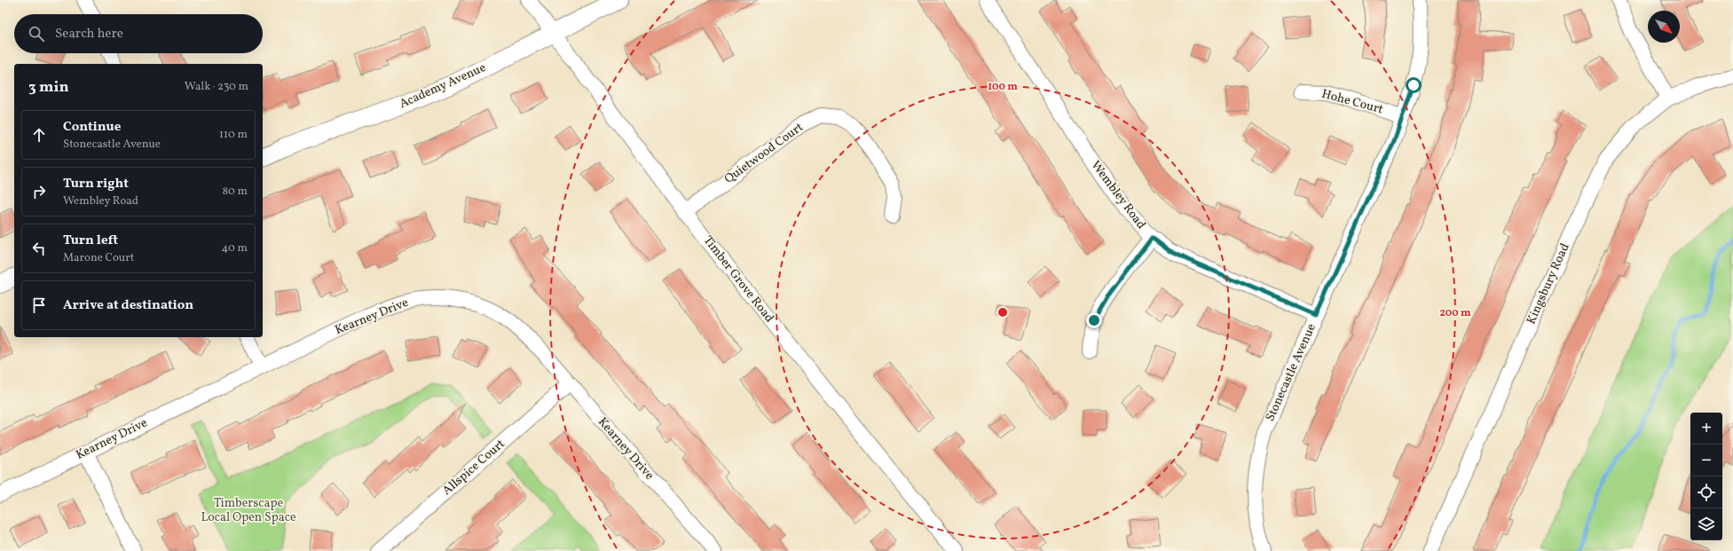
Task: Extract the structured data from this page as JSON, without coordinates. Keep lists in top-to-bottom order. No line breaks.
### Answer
{"streets":{"street":["Academy Avenue","Hohe Court","Quietwood Court","Wembley Road","Timber Grove Road","Kingsbury Road","Kearney Drive","Stonecastle Avenue","Allspice Court"]},"crossings":[["Academy Avenue","Timber Grove Road"],["Hohe Court","Stonecastle Avenue"],["Quietwood Court","Timber Grove Road"],["Wembley Road","Stonecastle Avenue"],["Kearney Drive","Allspice Court"]],"parks":["Timberscape Local Open Space"],"north":"bottom right","page":{"search":"Search here","heading":["3 min","Walk · 230 m"],"list":[["Continue","Stonecastle Avenue","110 m"],["Turn right","Wembley Road","80 m"],["Turn left","Marone Court","40 m"],"Arrive at destination"],"map_buttons":["+","−"]},"rings":["100 m","200 m"]}
